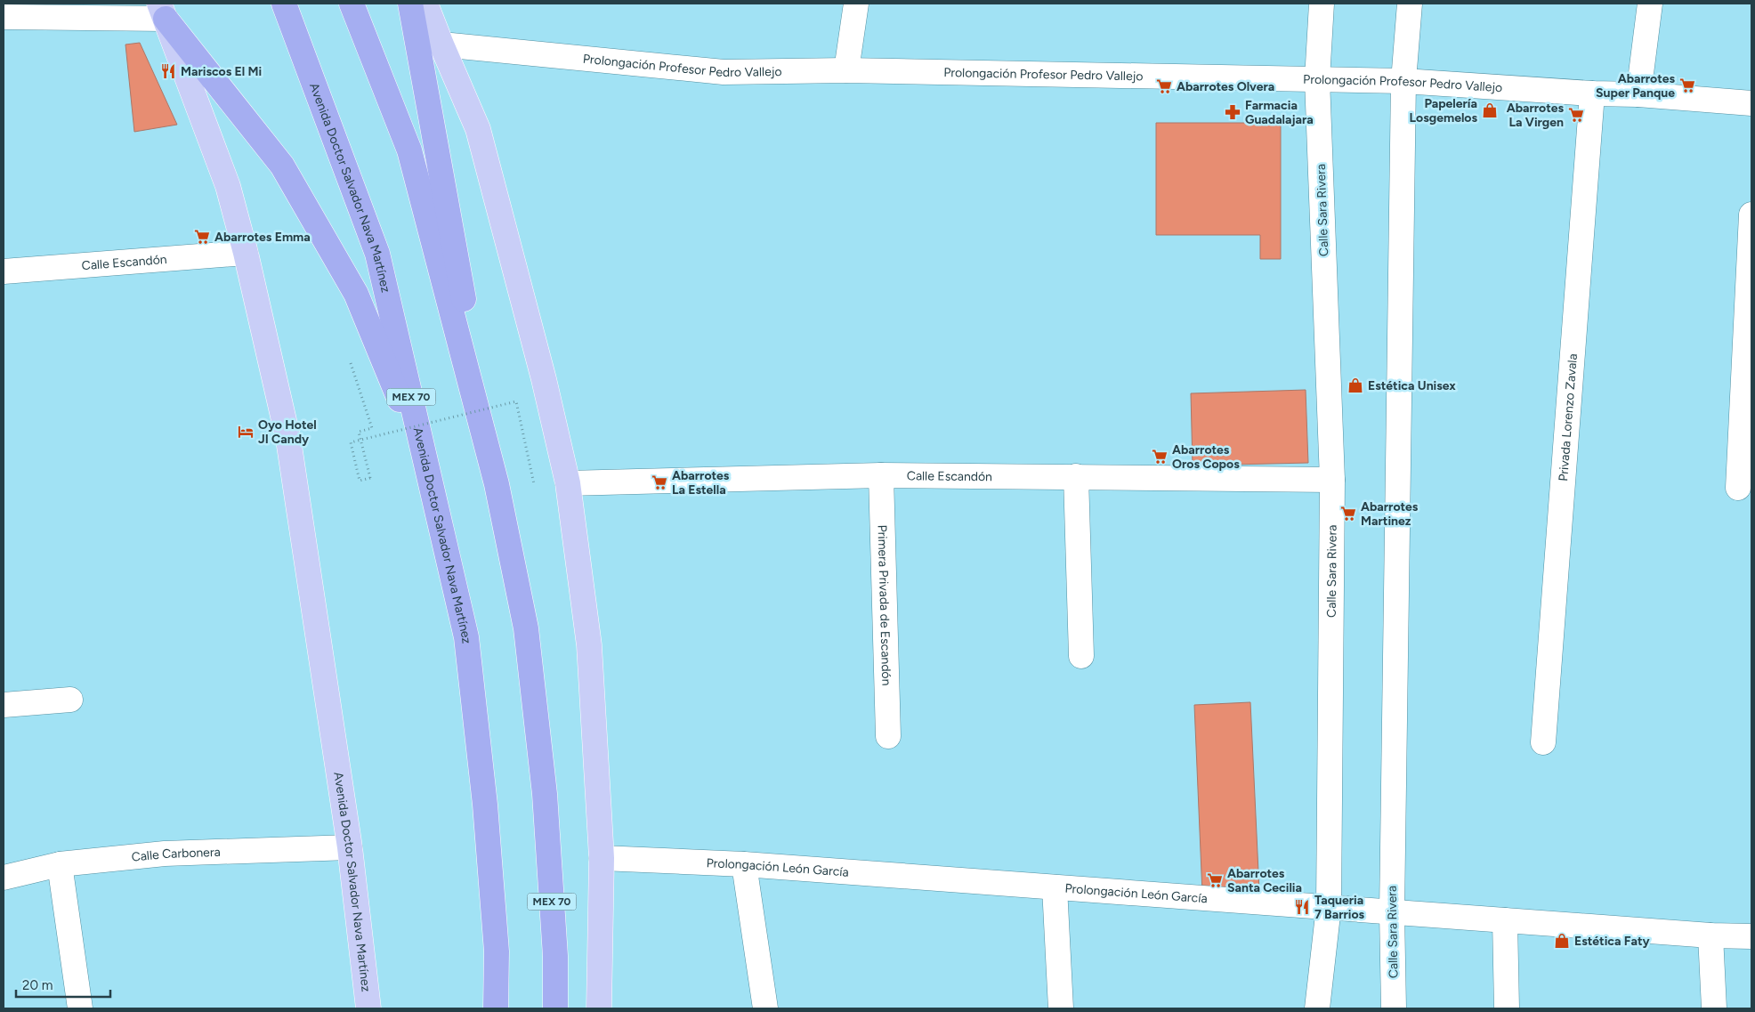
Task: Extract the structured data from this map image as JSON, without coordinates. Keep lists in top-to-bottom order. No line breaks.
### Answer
{"streets":{"highway":["Avenida Doctor Salvador Nava Martínez","MEX 70"],"street":["Prolongación Profesor Pedro Vallejo","Calle Sara Rivera","Calle Escandón","Privada Lorenzo Zavala","Primera Privada de Escandón","Calle Carbonera","Prolongación León García"]},"crossings":[["Prolongación Profesor Pedro Vallejo","Calle Sara Rivera"],["Prolongación Profesor Pedro Vallejo","Privada Lorenzo Zavala"],["Avenida Doctor Salvador Nava Martínez","Calle Escandón"],["Avenida Doctor Salvador Nava Martínez","Calle Carbonera"],["Calle Sara Rivera","Calle Escandón"],["Calle Sara Rivera","Prolongación León García"],["Calle Escandón","Primera Privada de Escandón"]],"places":{"restaurant":["Mariscos El Mi","Taqueria 7 Barrios"],"supermarket":["Abarrotes Super Panque","Abarrotes Olvera","Abarrotes La Virgen","Abarrotes Emma","Abarrotes Oros Copos","Abarrotes La Estella","Abarrotes Martinez","Abarrotes Santa Cecilia"],"shop":["Papelería Losgemelos","Estética Unisex","Estética Faty"],"pharmacy":["Farmacia Guadalajara"],"hotel":["Oyo Hotel JI Candy"]},"scale_bar":"20 m"}
